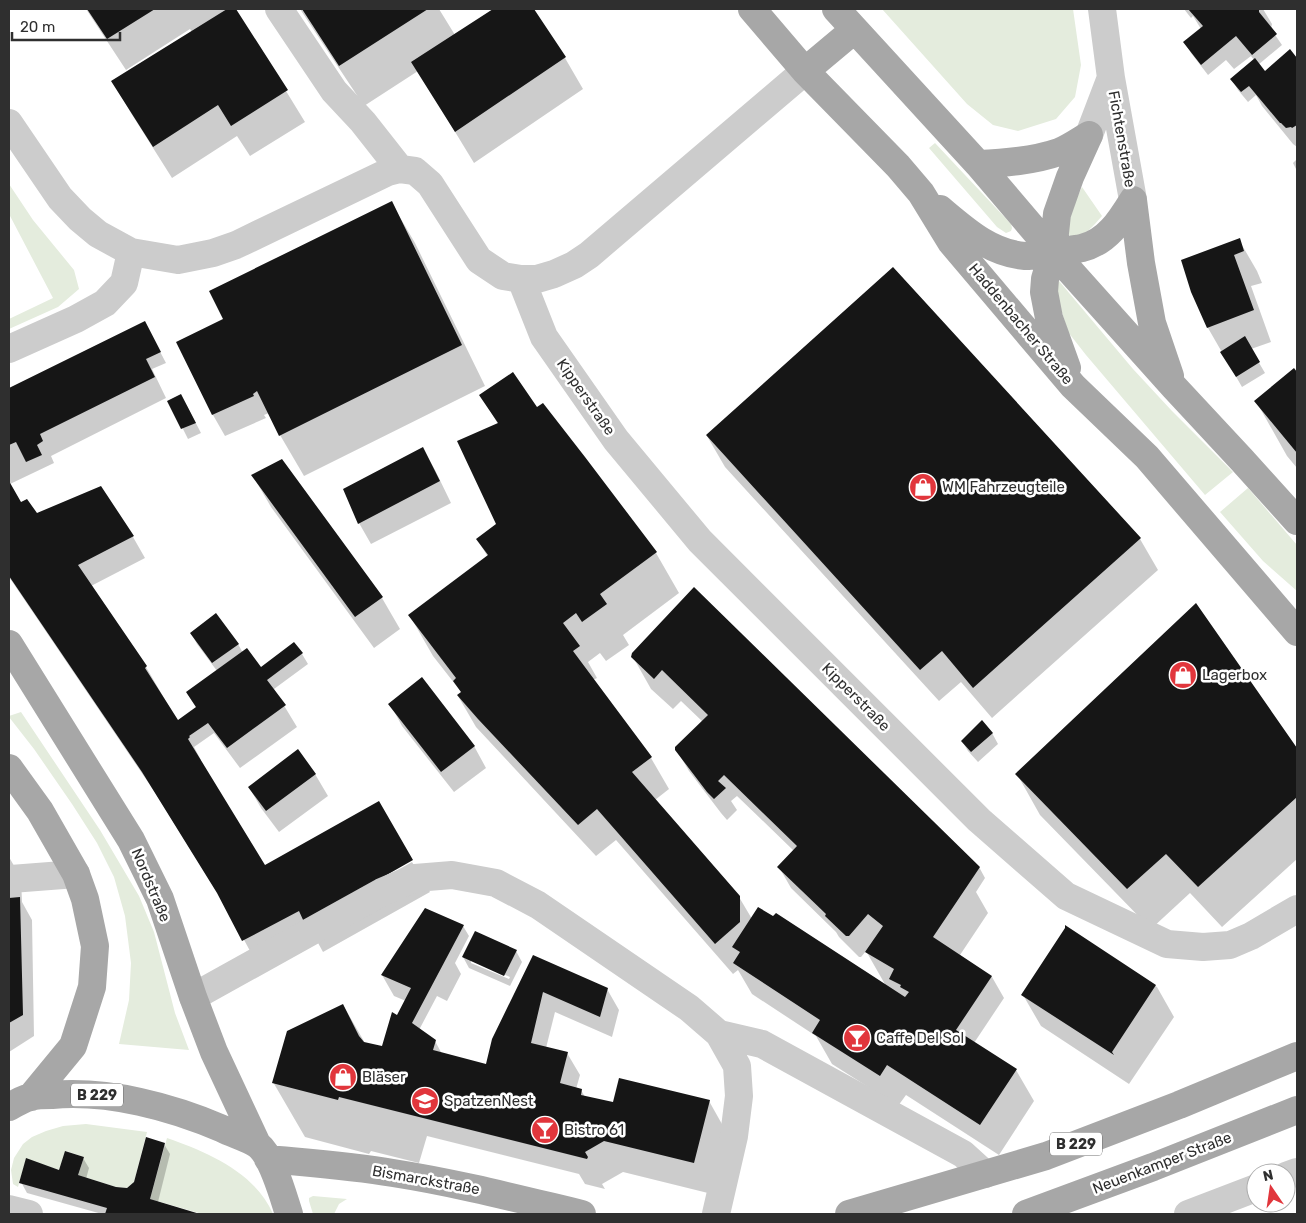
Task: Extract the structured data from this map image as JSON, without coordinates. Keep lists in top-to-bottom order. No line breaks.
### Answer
{"streets":{"main road":["Haddenbacher Straße","Nordstraße","B 229","Neuenkamper Straße","Bismarckstraße"],"street":["Fichtenstraße","Kipperstraße"]},"crossings":[["Nordstraße","B 229"],["Nordstraße","Bismarckstraße"],["B 229","Bismarckstraße"]],"places":{"shop":["WM Fahrzeugteile","Lagerbox","Bläser"],"bar":["Caffe Del Sol","Bistro 61"],"school or university":["SpatzenNest"]},"scale_bar":"20 m","north":"top"}
